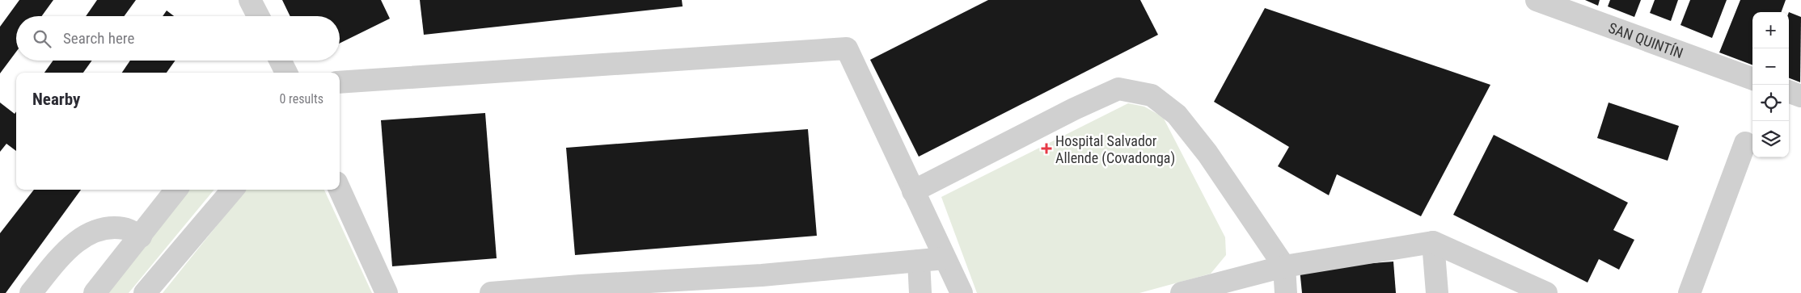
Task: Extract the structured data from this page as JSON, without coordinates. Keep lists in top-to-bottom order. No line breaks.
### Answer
{"streets":{"street":["SAN QUINTÍN"]},"places":{"health":["Hospital Salvador Allende (Covadonga)"]},"page":{"map_buttons":["+","−"],"search":"Search here","heading":["Nearby","0 results"]}}
